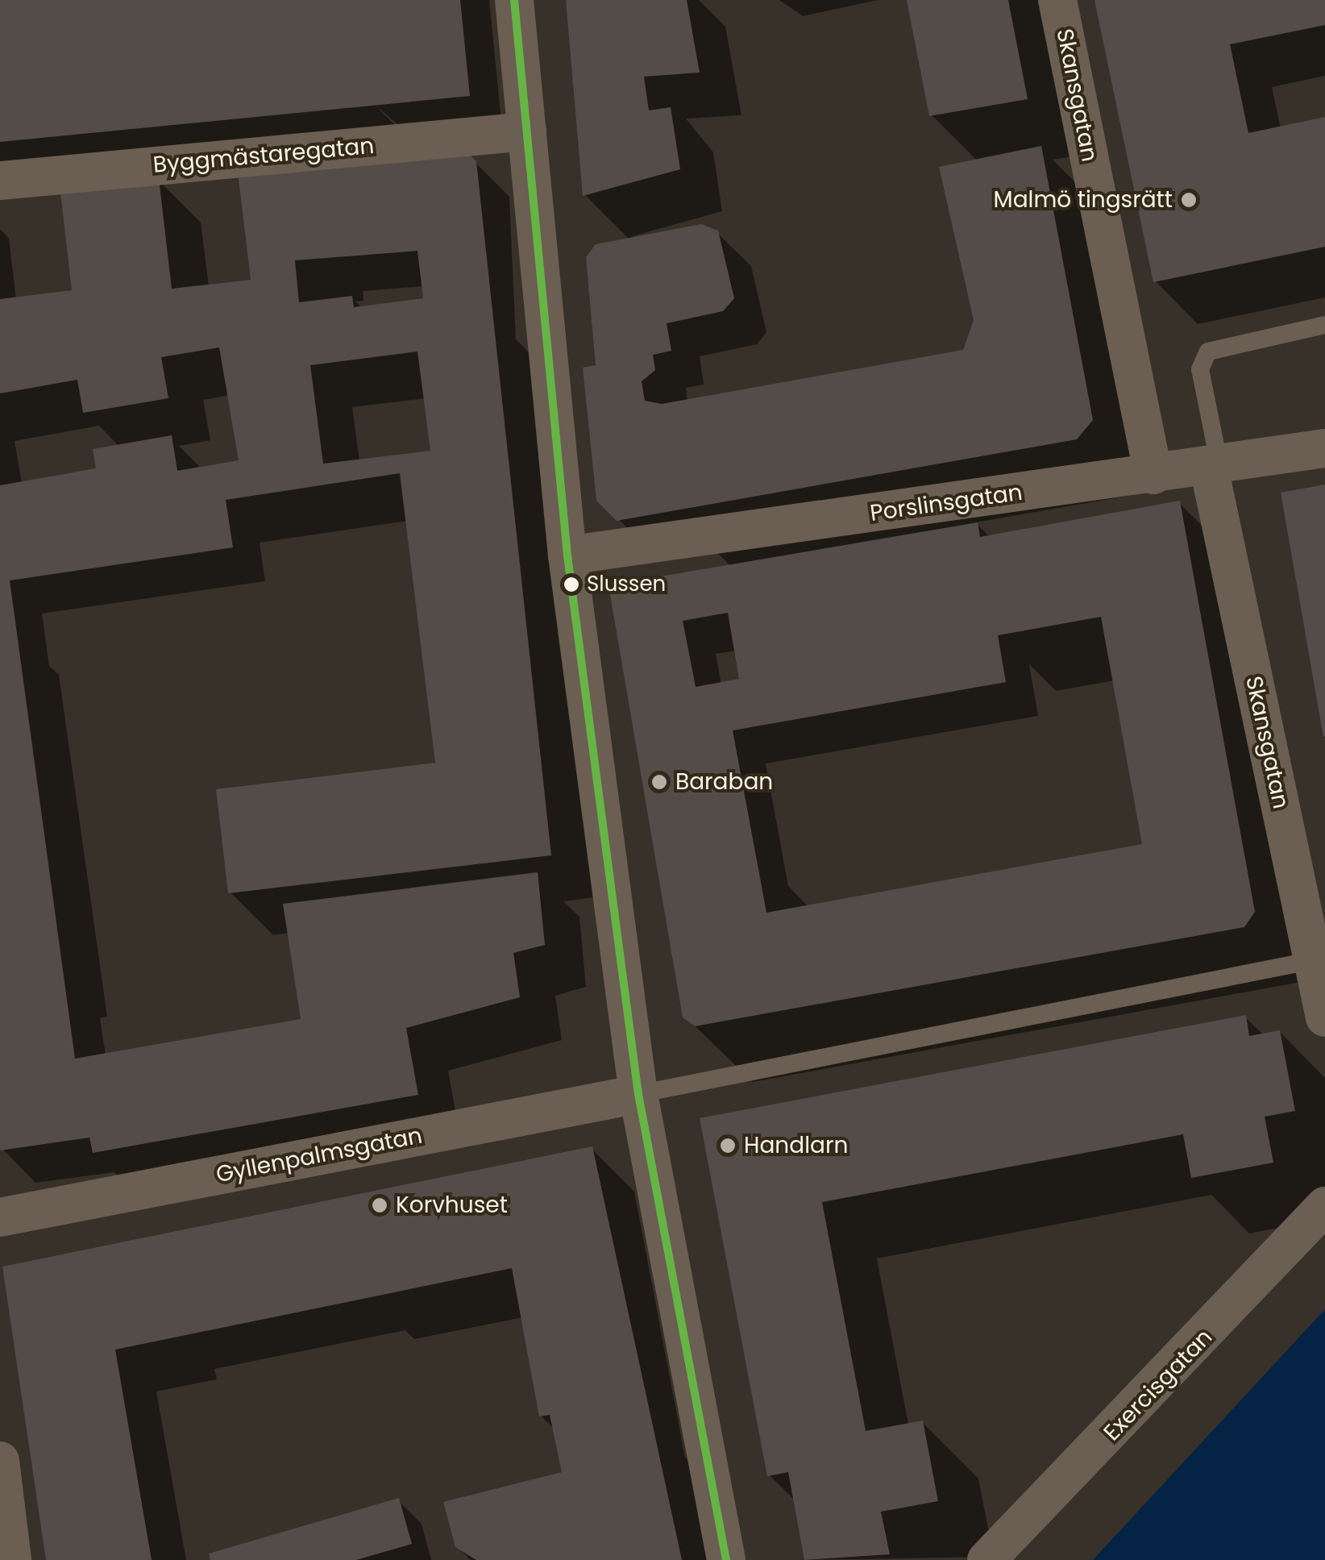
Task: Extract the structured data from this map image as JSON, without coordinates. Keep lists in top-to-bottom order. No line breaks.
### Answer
{"streets":{"street":["Skansgatan","Byggmästaregatan","Porslinsgatan","Gyllenpalmsgatan","Exercisgatan"]},"crossings":[["Skansgatan","Porslinsgatan"]],"places":["Malmö tingsrätt","Slussen","Baraban","Handlarn","Korvhuset"]}
